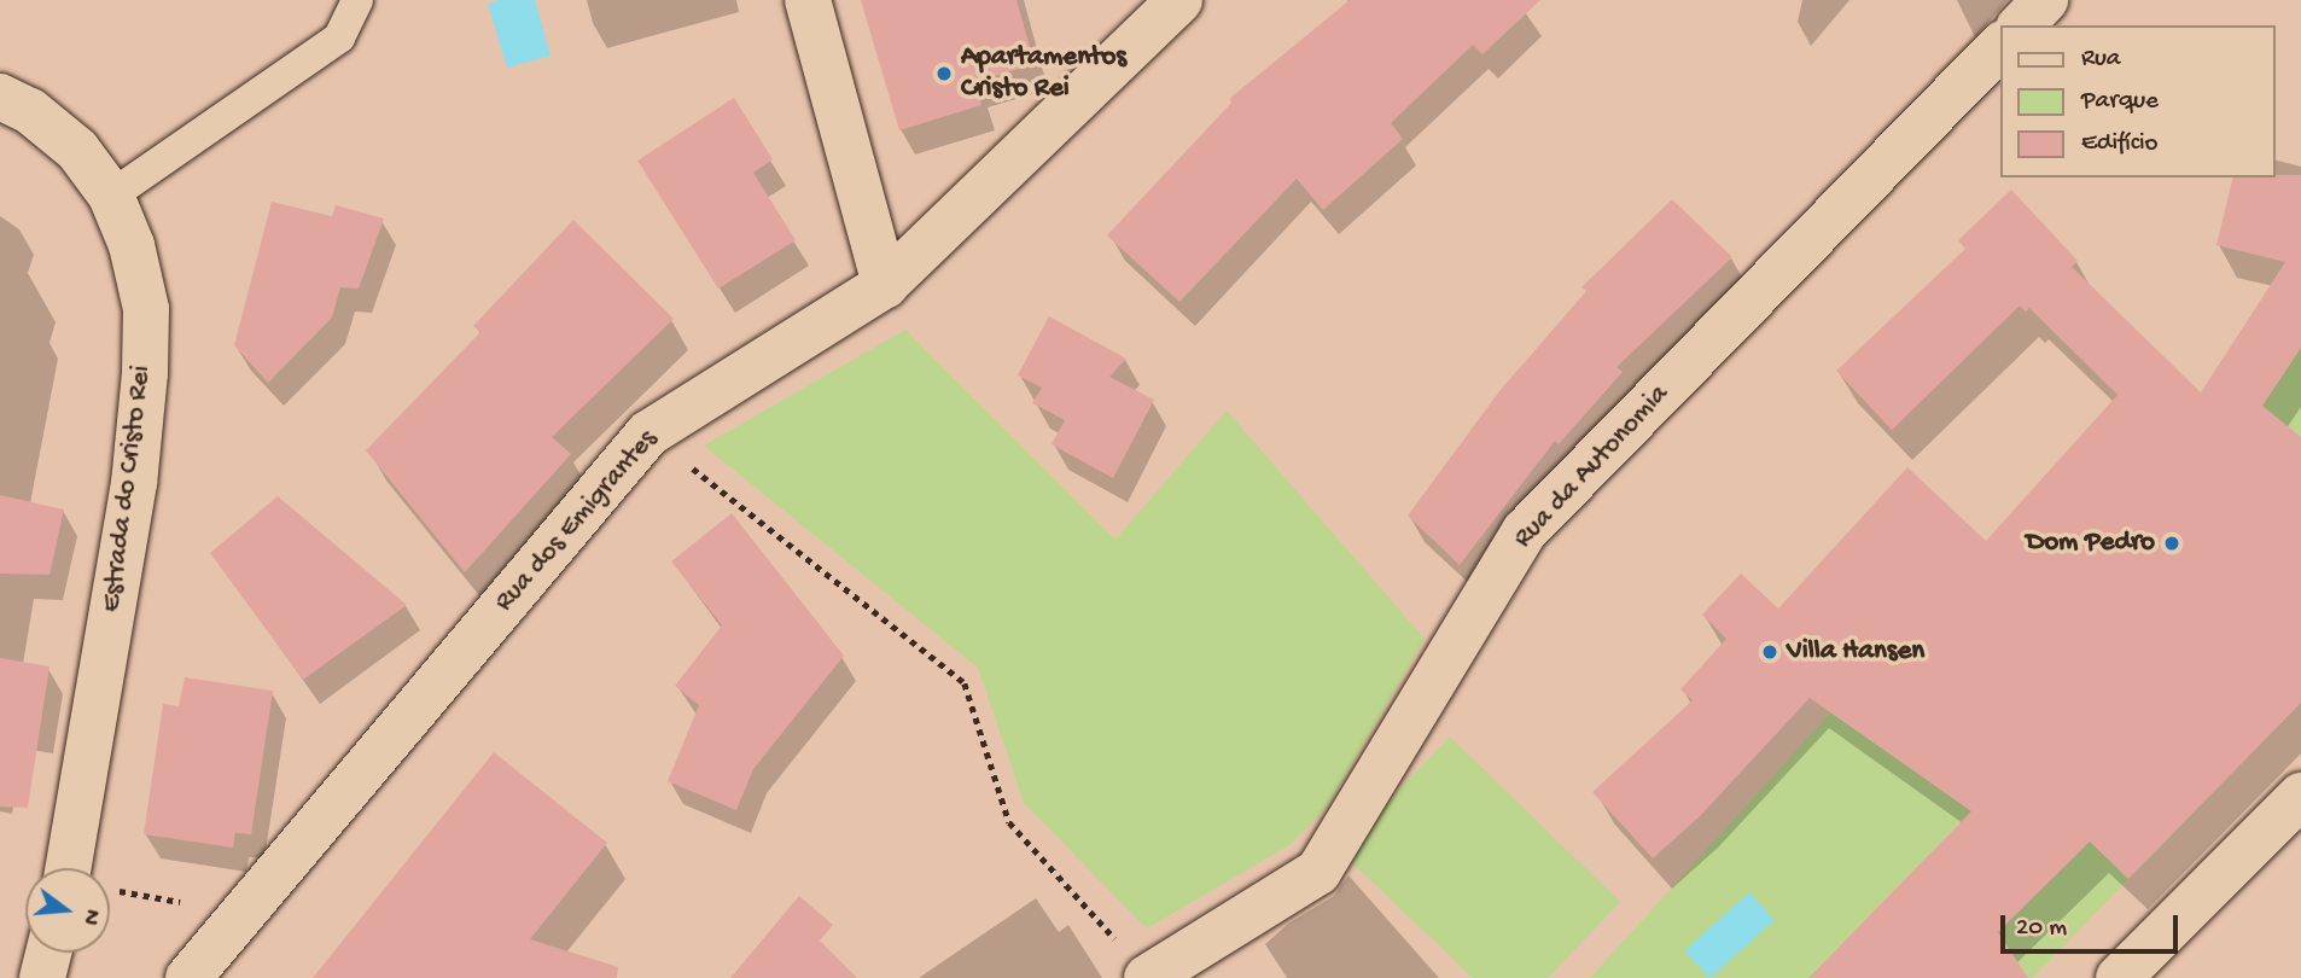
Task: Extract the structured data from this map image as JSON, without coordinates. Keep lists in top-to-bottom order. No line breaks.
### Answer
{"streets":{"street":["Rua da Autonomia","Estrada do Cristo Rei","Rua dos Emigrantes"]},"places":["Apartamentos Cristo Rei","Dom Pedro","Villa Hansen"],"legend":["Rua","Parque","Edifício"],"scale_bar":"20 m","north":"right"}
